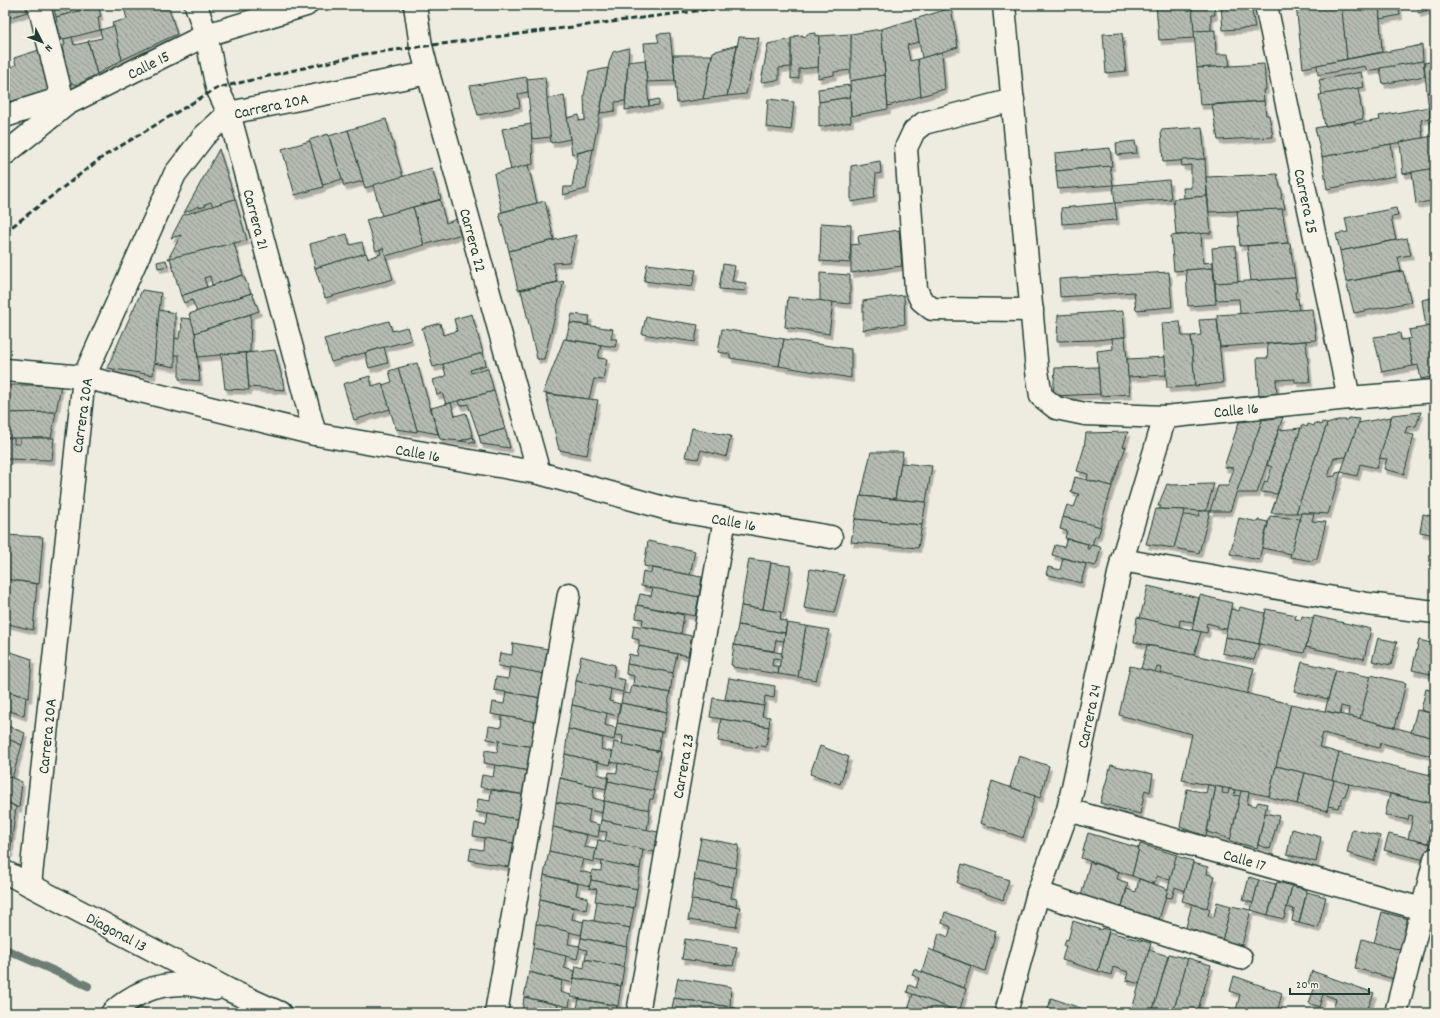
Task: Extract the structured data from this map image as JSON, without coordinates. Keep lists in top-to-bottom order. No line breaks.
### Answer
{"streets":{"street":["Calle 15","Carrera 20A","Carrera 25","Carrera 21","Carrera 22","Calle 16","Carrera 24","Carrera 23","Calle 17","Diagonal 13"]},"crossings":[["Calle 15","Carrera 21"],["Carrera 20A","Carrera 21"],["Carrera 20A","Carrera 22"],["Carrera 20A","Calle 16"],["Carrera 20A","Diagonal 13"],["Carrera 25","Calle 16"],["Carrera 21","Calle 16"],["Carrera 22","Calle 16"],["Calle 16","Carrera 24"],["Calle 16","Carrera 23"],["Carrera 24","Calle 17"]],"scale_bar":"20 m","north":"bottom right"}
